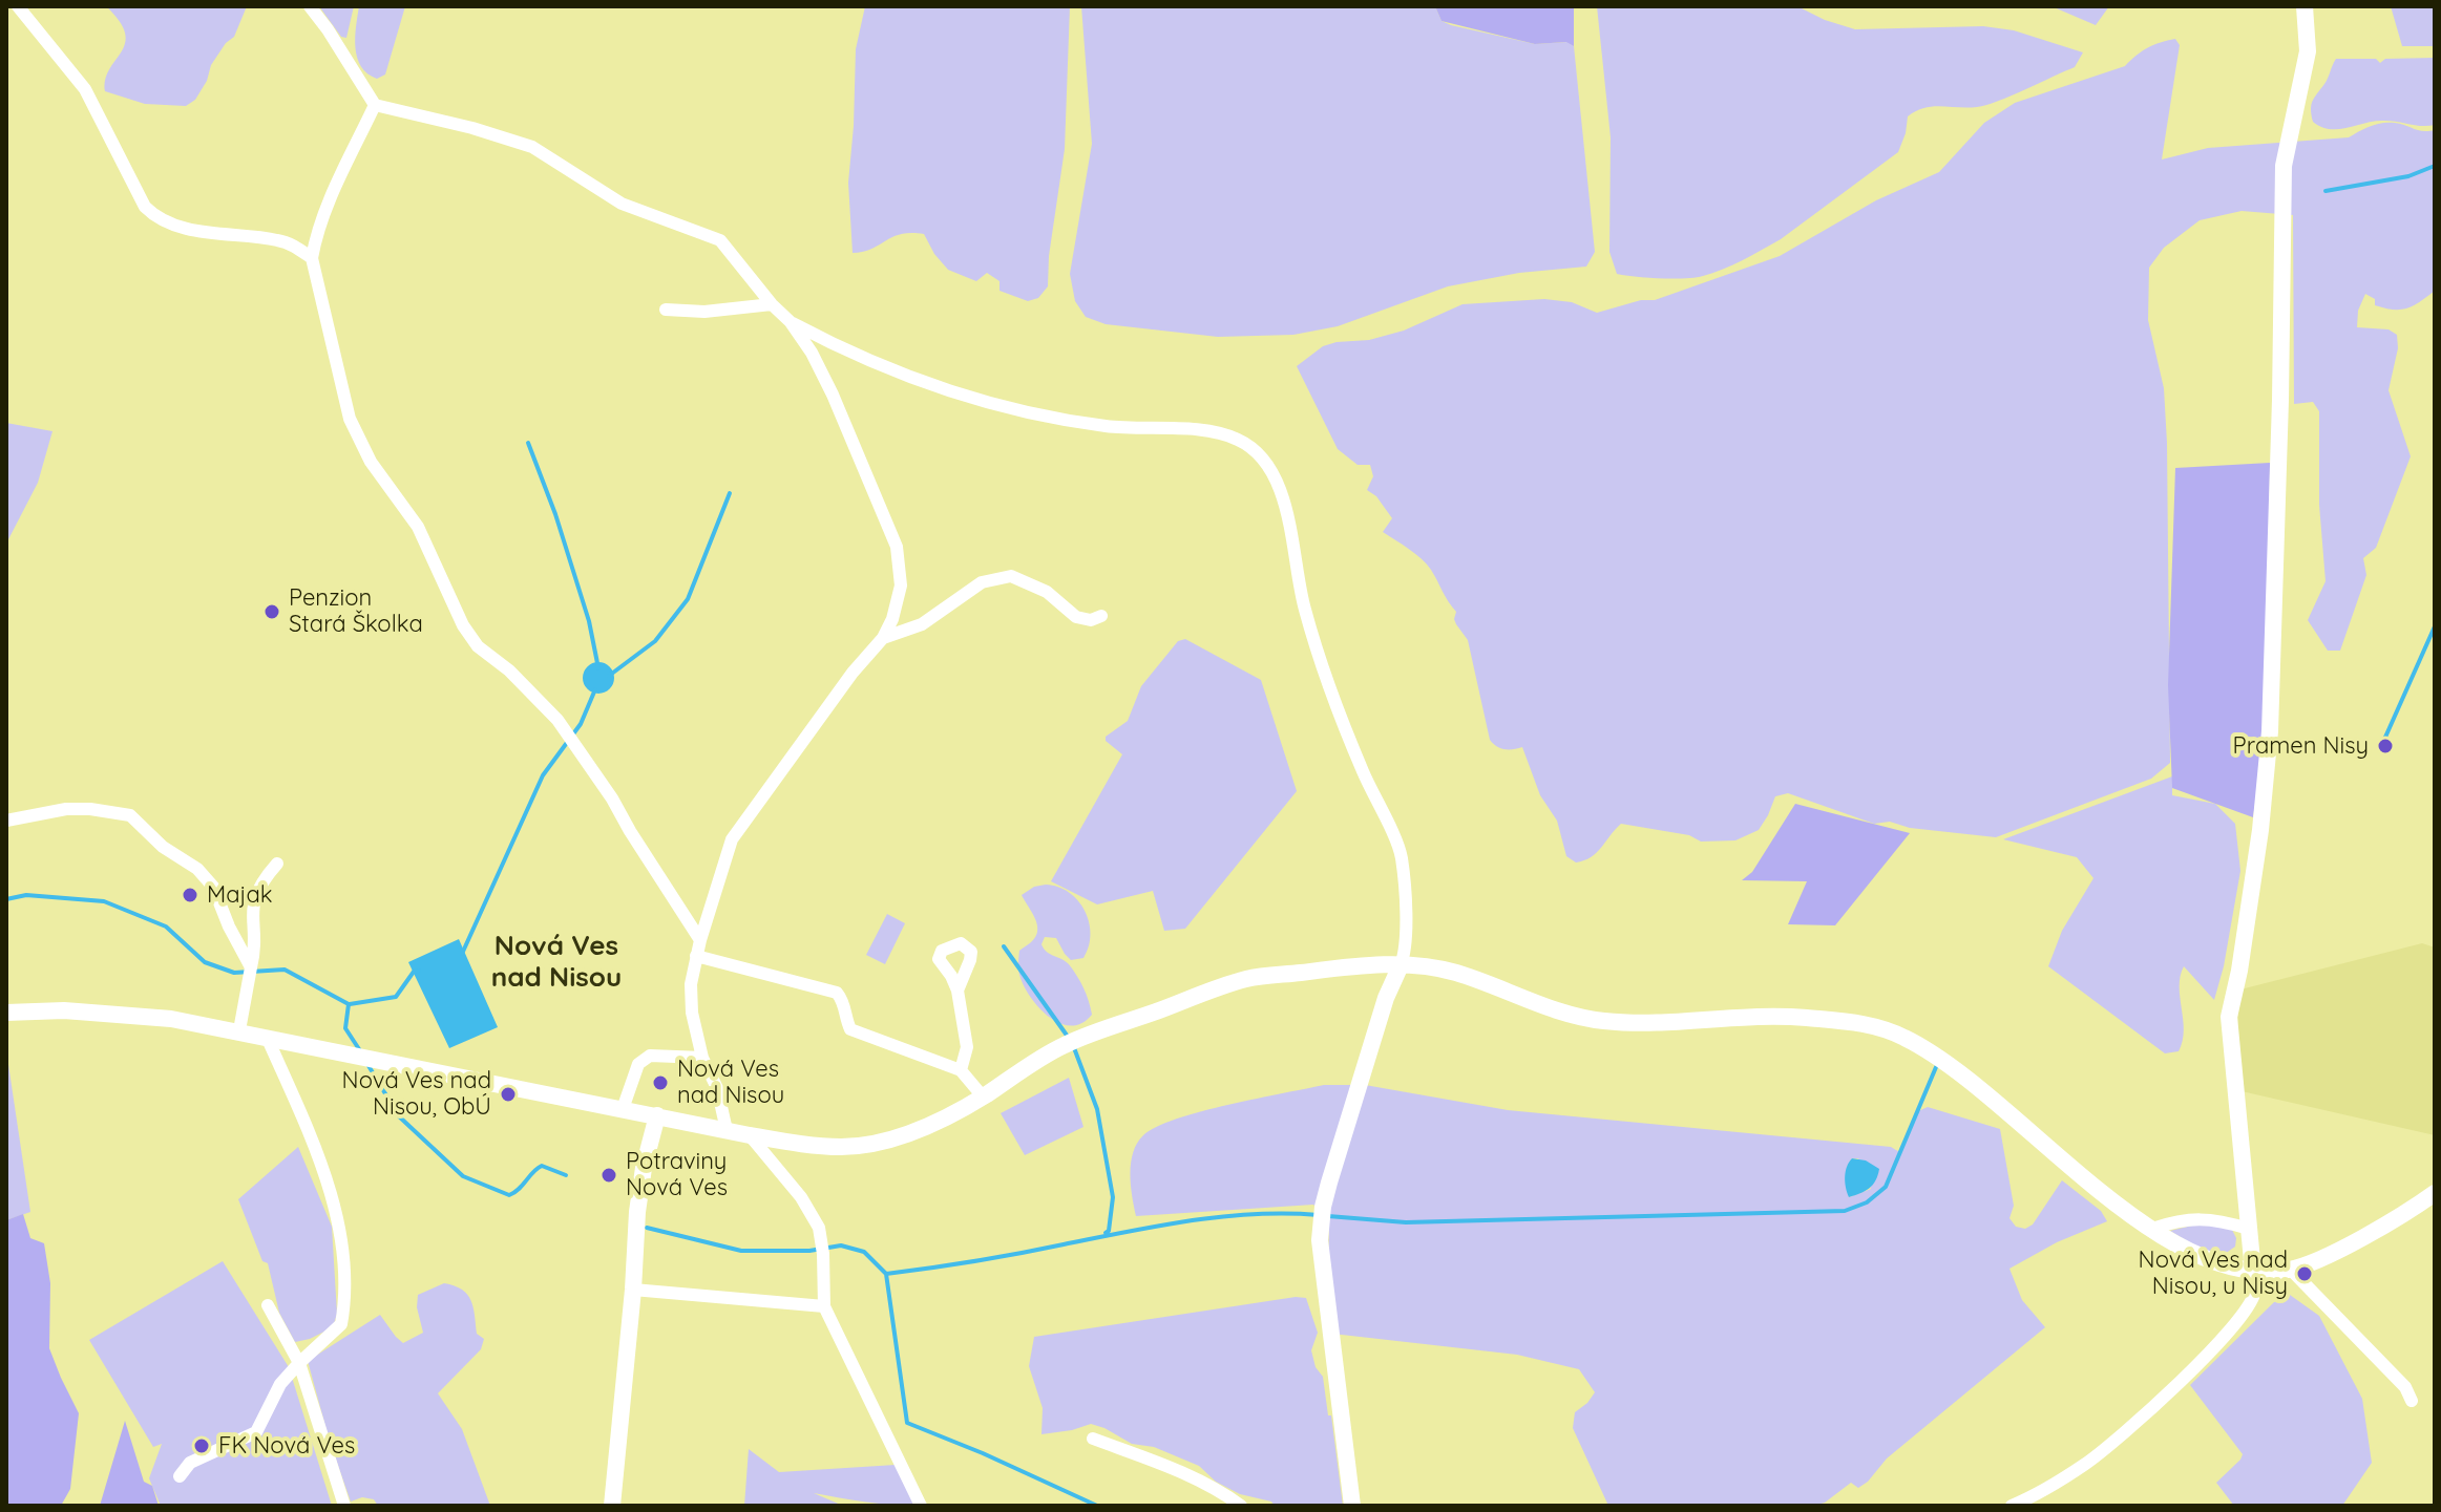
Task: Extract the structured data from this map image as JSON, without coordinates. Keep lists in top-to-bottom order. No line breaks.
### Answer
{"districts":["Nová Ves nad Nisou"],"places":["Penzion Stará Školka","Pramen Nisy","Majak","Nová Ves nad Nisou","Nová Ves nad Nisou, ObÚ","Potraviny Nová Ves","Nová Ves nad Nisou, u Nisy","FK Nová Ves"]}
